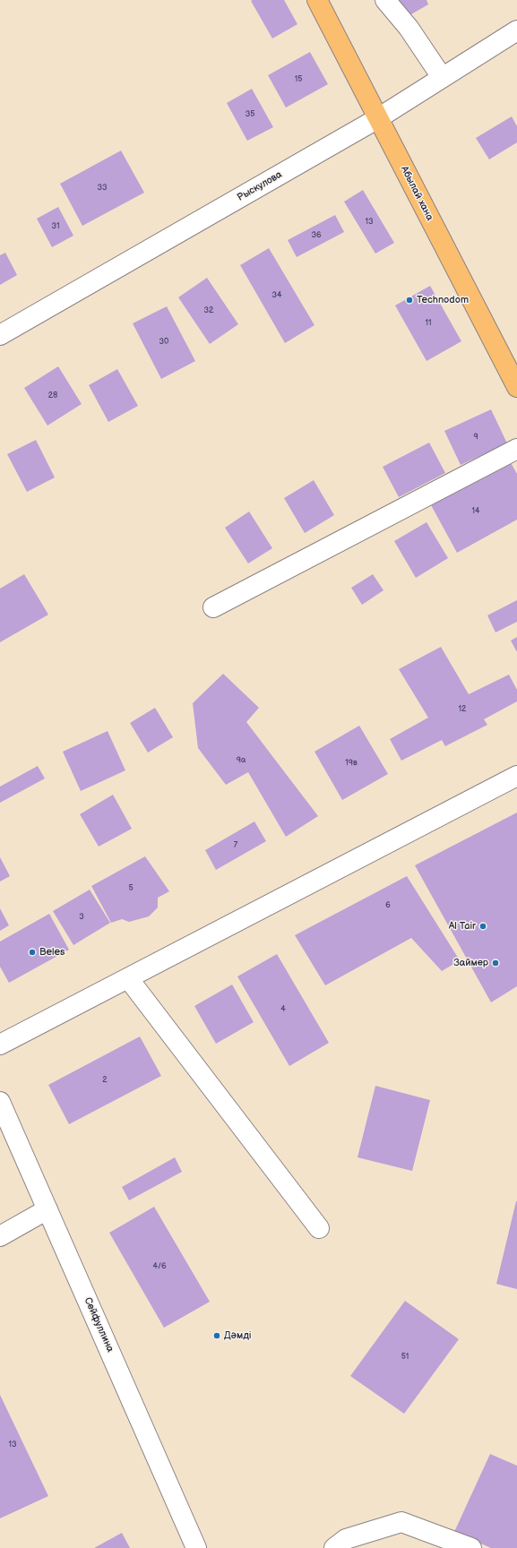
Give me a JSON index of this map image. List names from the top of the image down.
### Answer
{
  "streets": {
    "main road": ["Абылай хана"],
    "street": ["Рыскулова", "Сейфуллина"]
  },
  "crossings": [
    ["Рыскулова", "Абылай хана"]
  ],
  "places": [
    "Technodom",
    "Al Tair",
    "Beles",
    "Займер",
    "Дәмді"
  ],
  "house_numbers": [
    "15",
    "35",
    "33",
    "13",
    "31",
    "36",
    "34",
    "32",
    "11",
    "30",
    "28",
    "9",
    "14",
    "12",
    "9а",
    "19в",
    "7",
    "5",
    "6",
    "3",
    "4",
    "2",
    "4/6",
    "51",
    "13"
  ]
}
